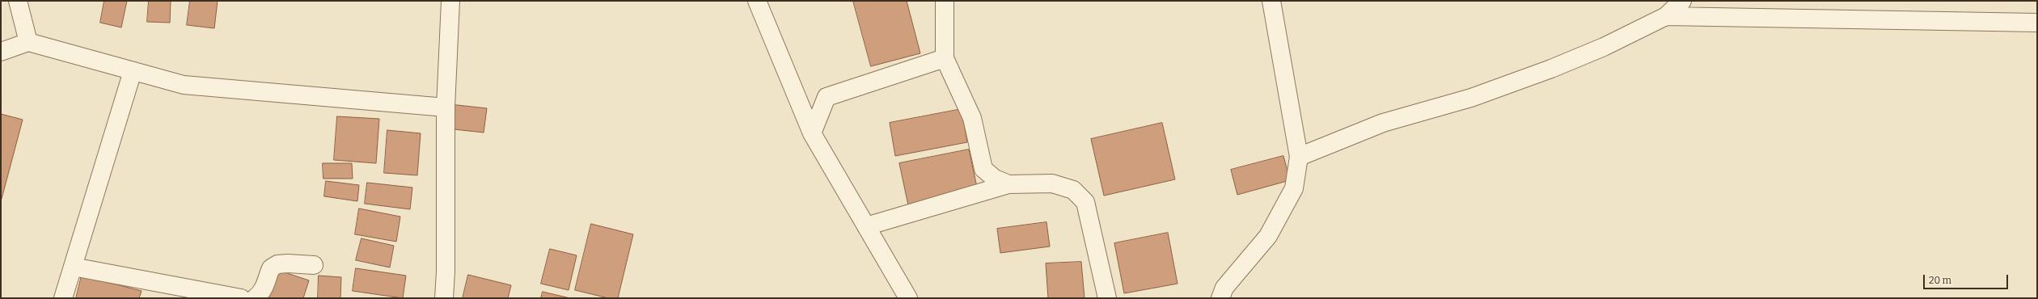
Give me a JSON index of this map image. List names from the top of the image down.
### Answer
{
  "scale_bar": "20 m"
}
